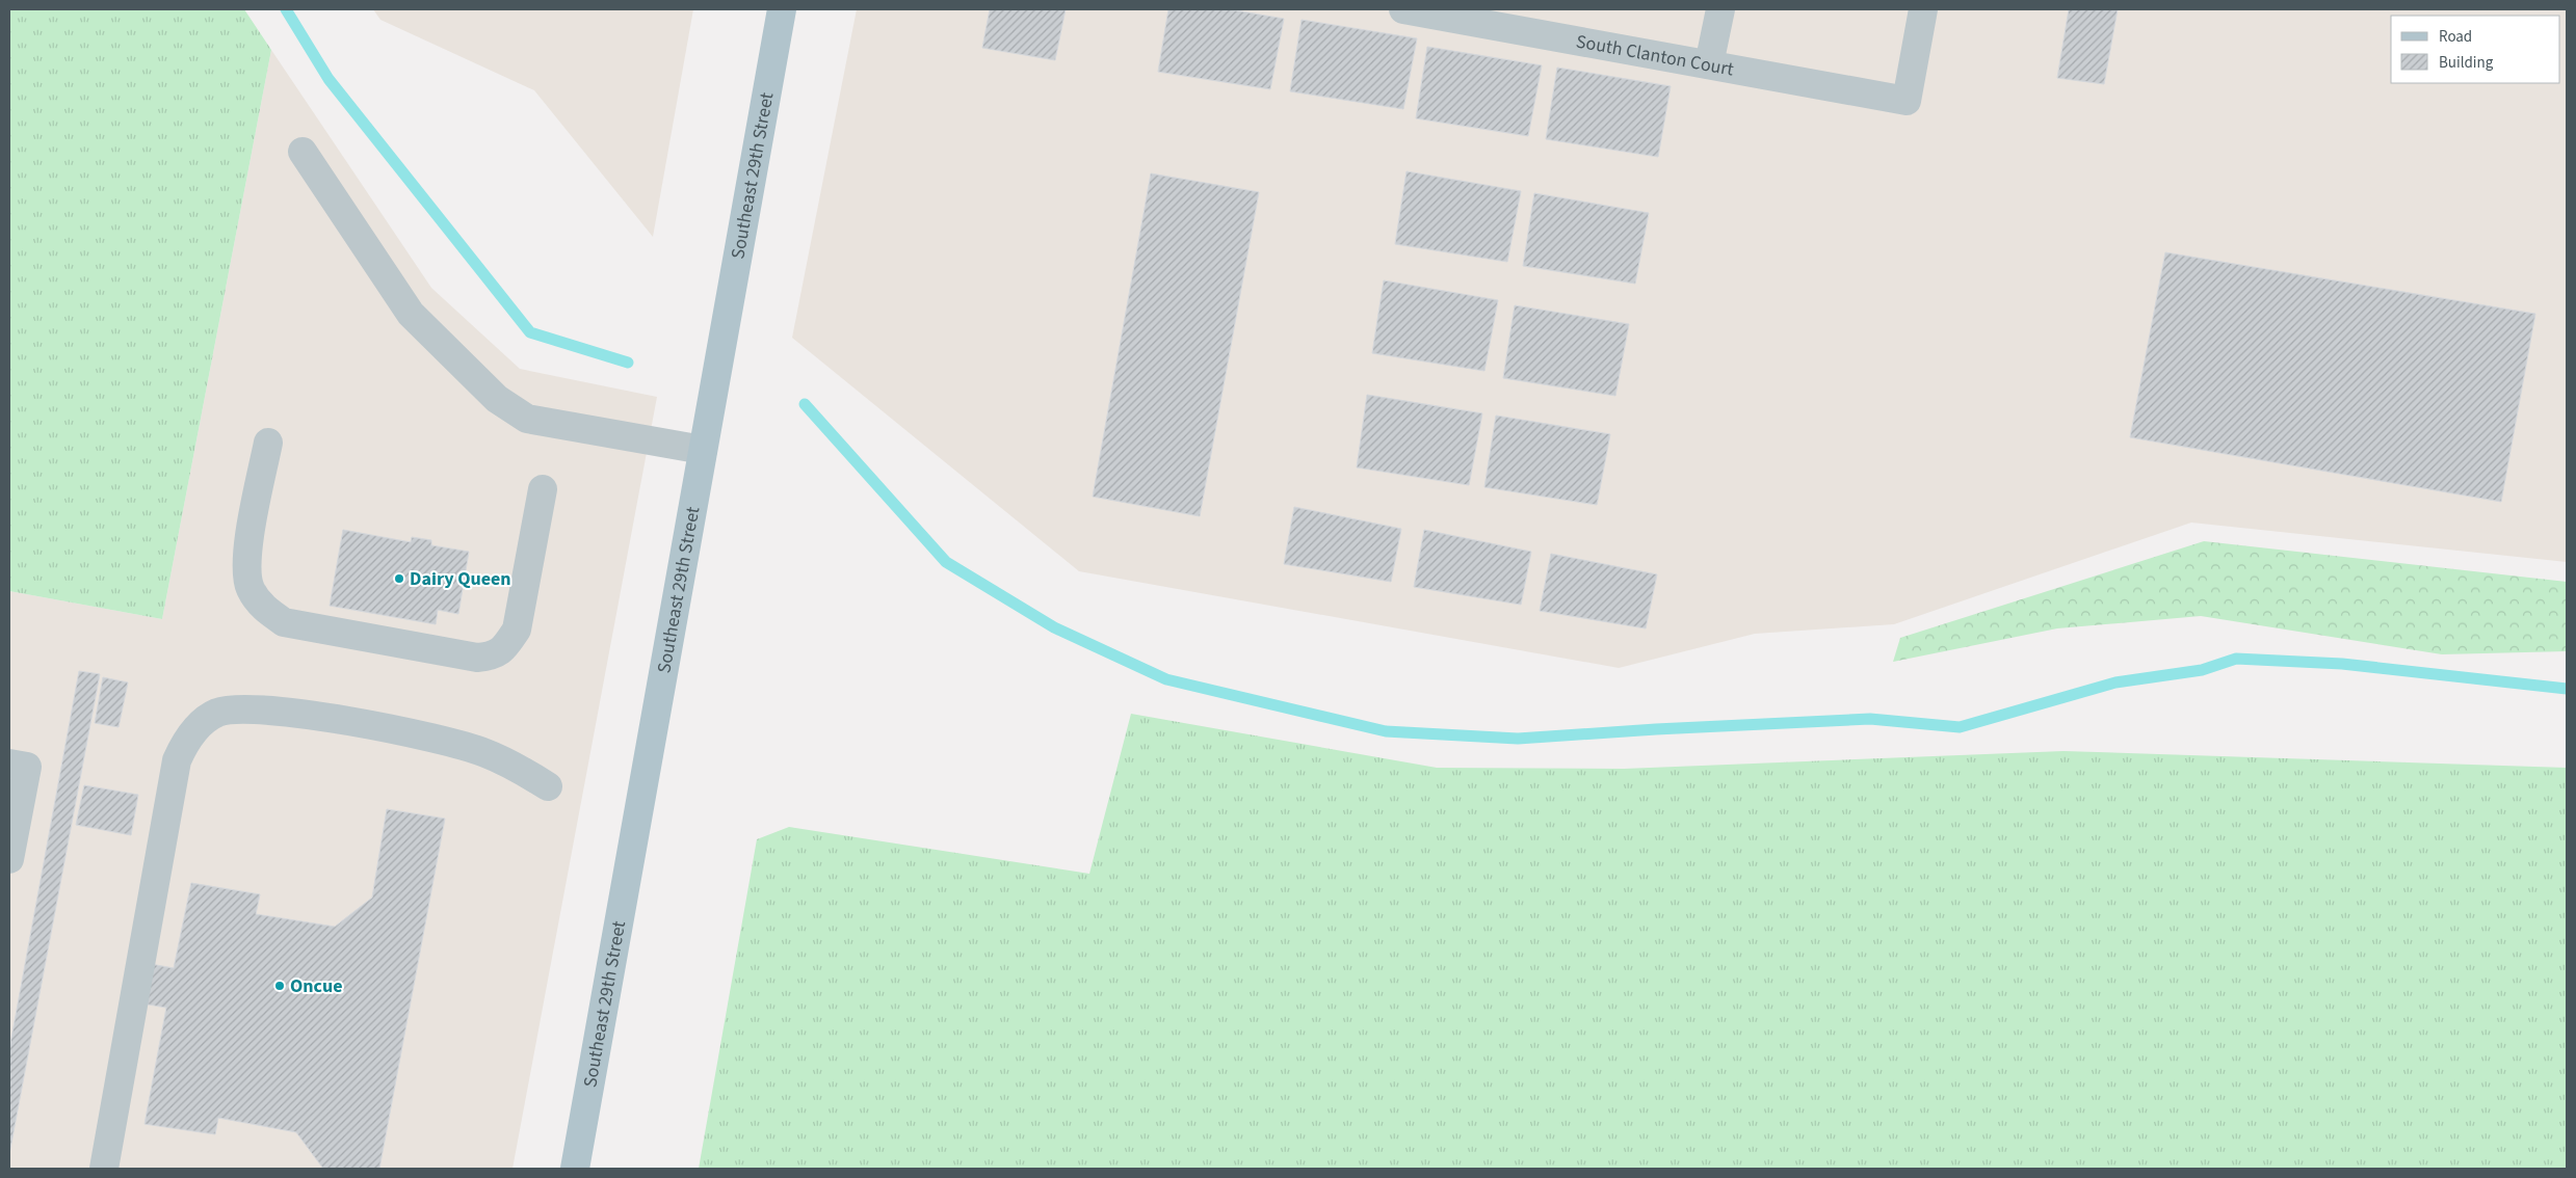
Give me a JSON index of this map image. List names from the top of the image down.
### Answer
{
  "streets": {
    "main road": ["Southeast 29th Street"],
    "lane": ["South Clanton Court"]
  },
  "places": ["Dairy Queen", "Oncue"],
  "legend": ["Road", "Building"]
}
